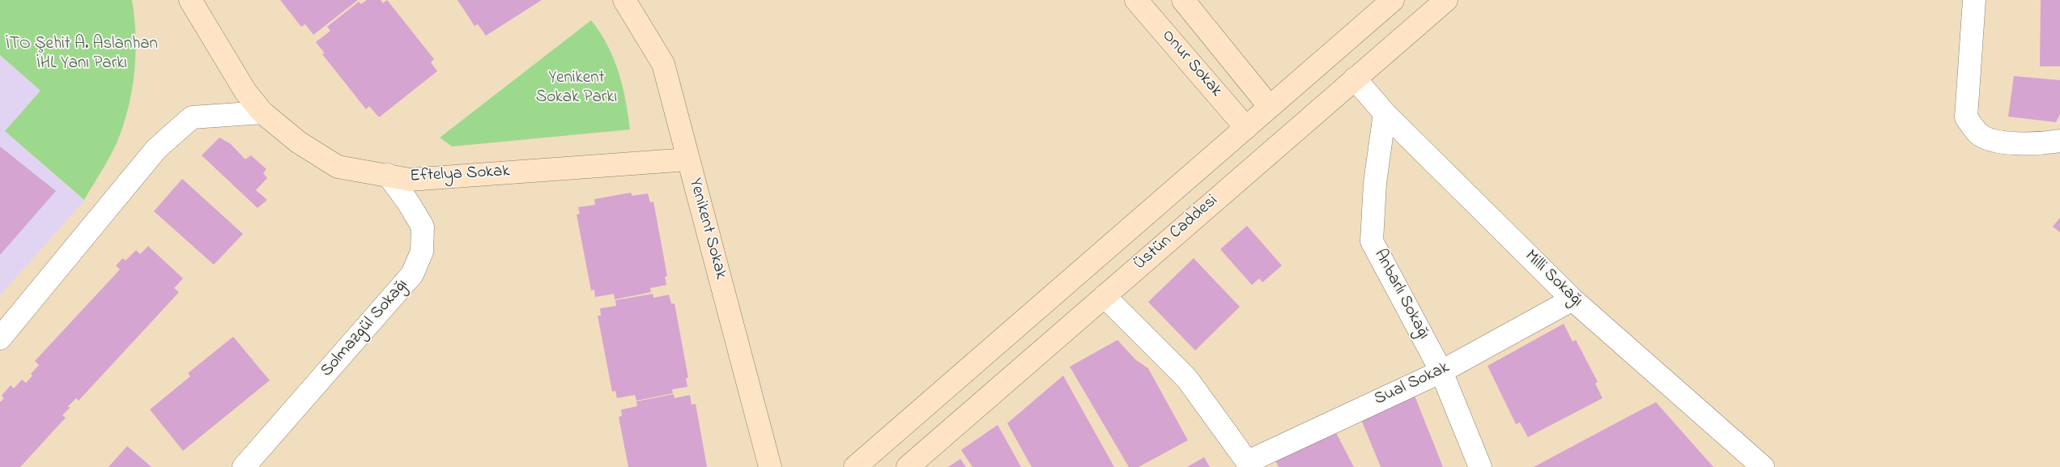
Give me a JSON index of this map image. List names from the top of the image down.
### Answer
{
  "streets": {
    "street": [
      "Onur Sokak",
      "Eftelya Sokak",
      "Yenikent Sokak",
      "Üstün Caddesi",
      "Milli Sokağı",
      "Anbarlı Sokağı",
      "Solmazgül Sokağı",
      "Sual Sokak"
    ]
  },
  "crossings": [
    ["Onur Sokak", "Üstün Caddesi"],
    ["Eftelya Sokak", "Yenikent Sokak"],
    ["Eftelya Sokak", "Solmazgül Sokağı"],
    ["Üstün Caddesi", "Milli Sokağı"],
    ["Milli Sokağı", "Anbarlı Sokağı"],
    ["Milli Sokağı", "Sual Sokak"],
    ["Anbarlı Sokağı", "Sual Sokak"]
  ],
  "parks": ["İTO Şehit A. Aslanhan İHL Yanı Parkı", "Yenikent Sokak Parkı"]
}
